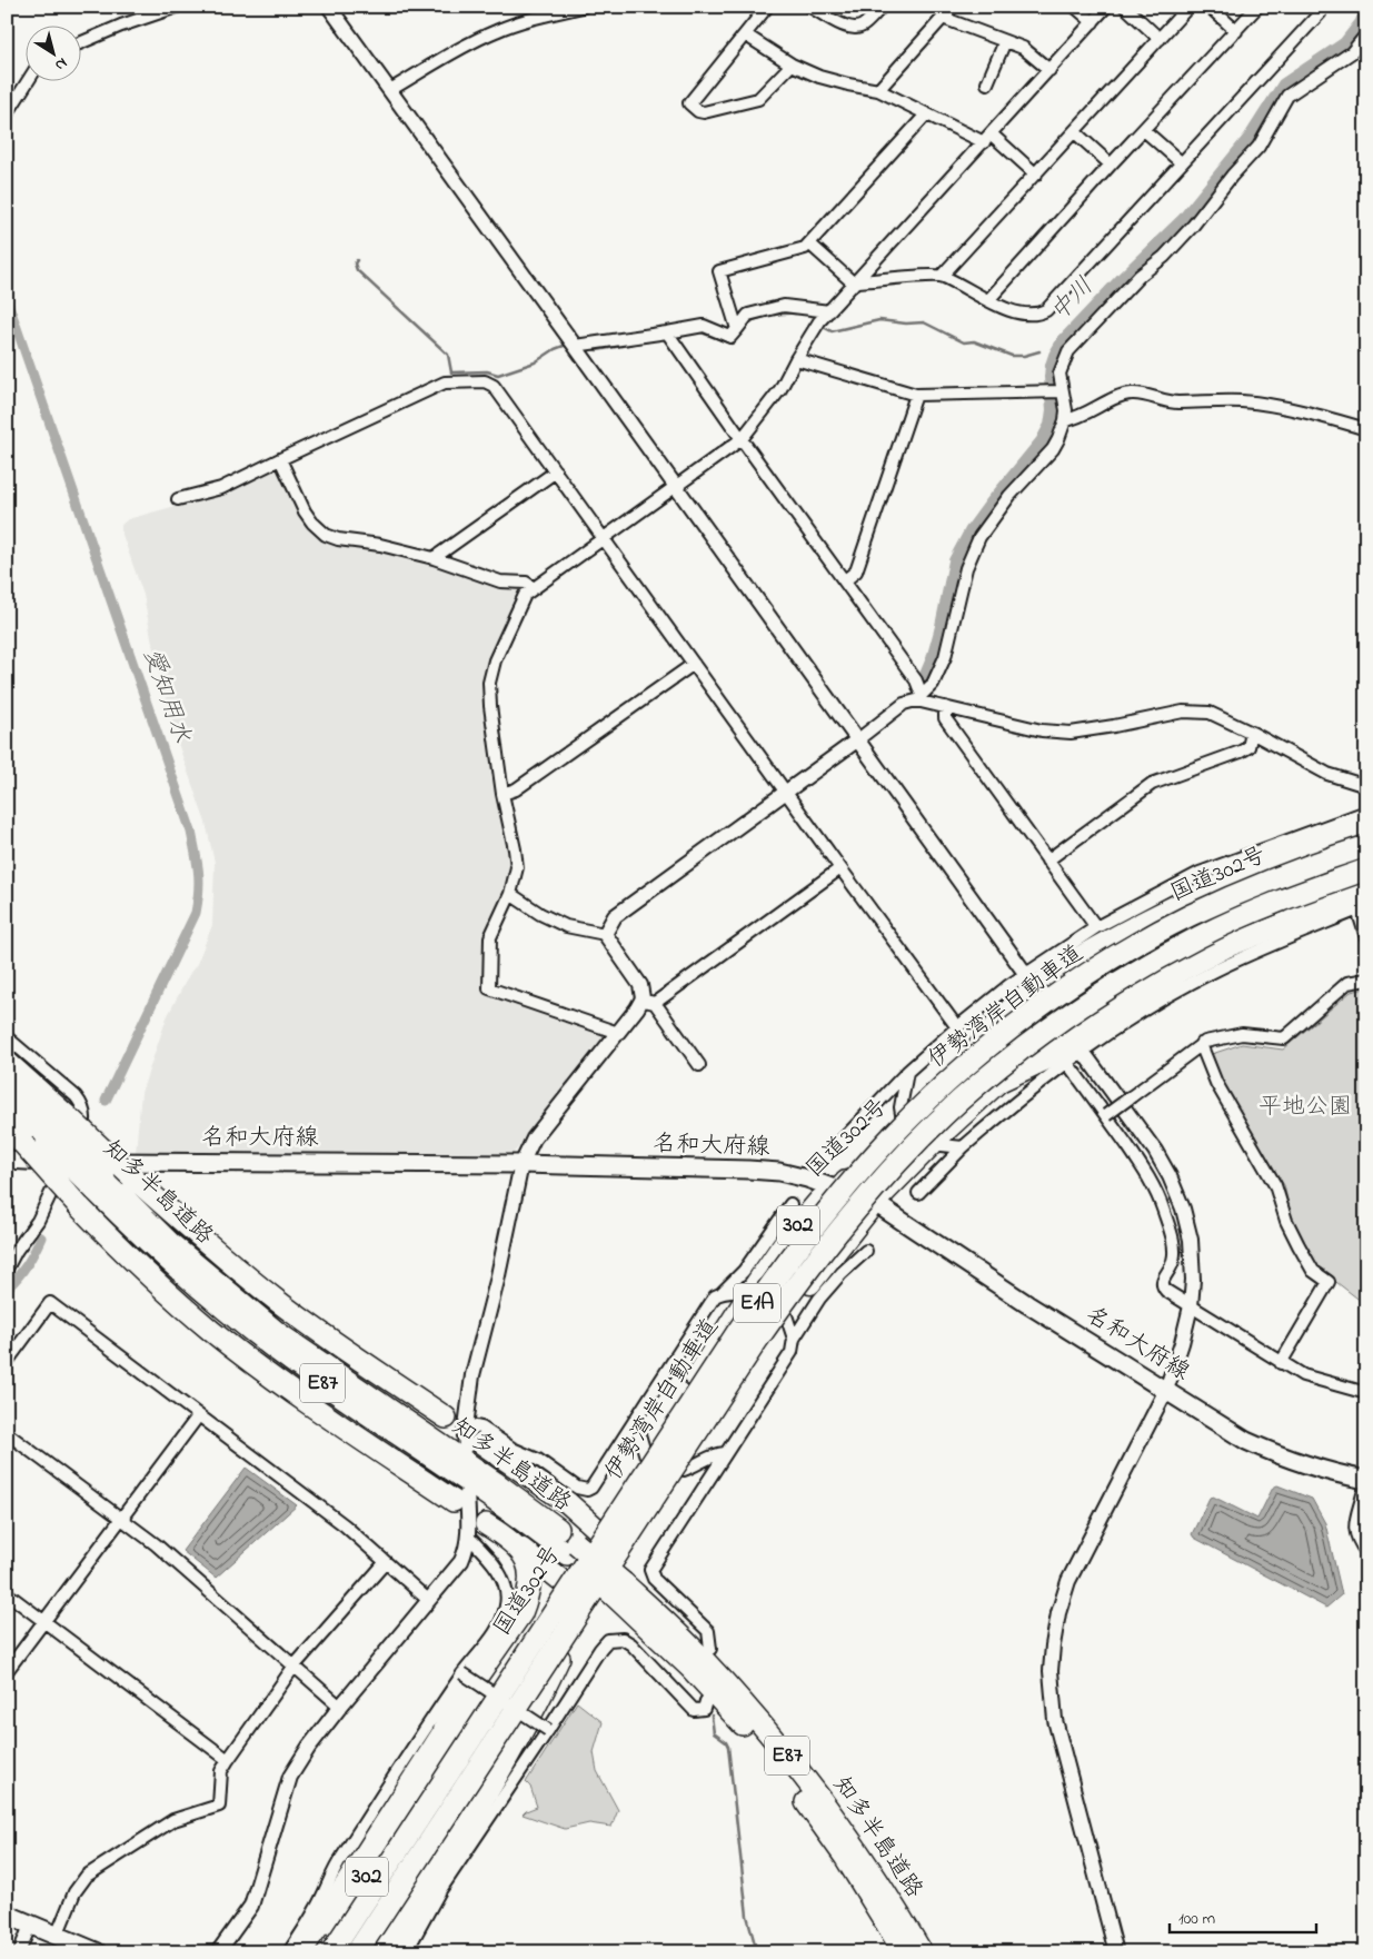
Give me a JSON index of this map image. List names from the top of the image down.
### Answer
{
  "streets": {
    "highway": [
      "国道302号",
      "伊勢湾岸自動車道",
      "知多半島道路",
      "302",
      "E1A",
      "E87"
    ],
    "main road": ["名和大府線"]
  },
  "crossings": [
    ["国道302号", "伊勢湾岸自動車道"],
    ["国道302号", "名和大府線"],
    ["名和大府線", "302"]
  ],
  "water": ["中川", "愛知用水"],
  "parks": ["平地公園"],
  "scale_bar": "100 m",
  "north": "bottom right"
}
